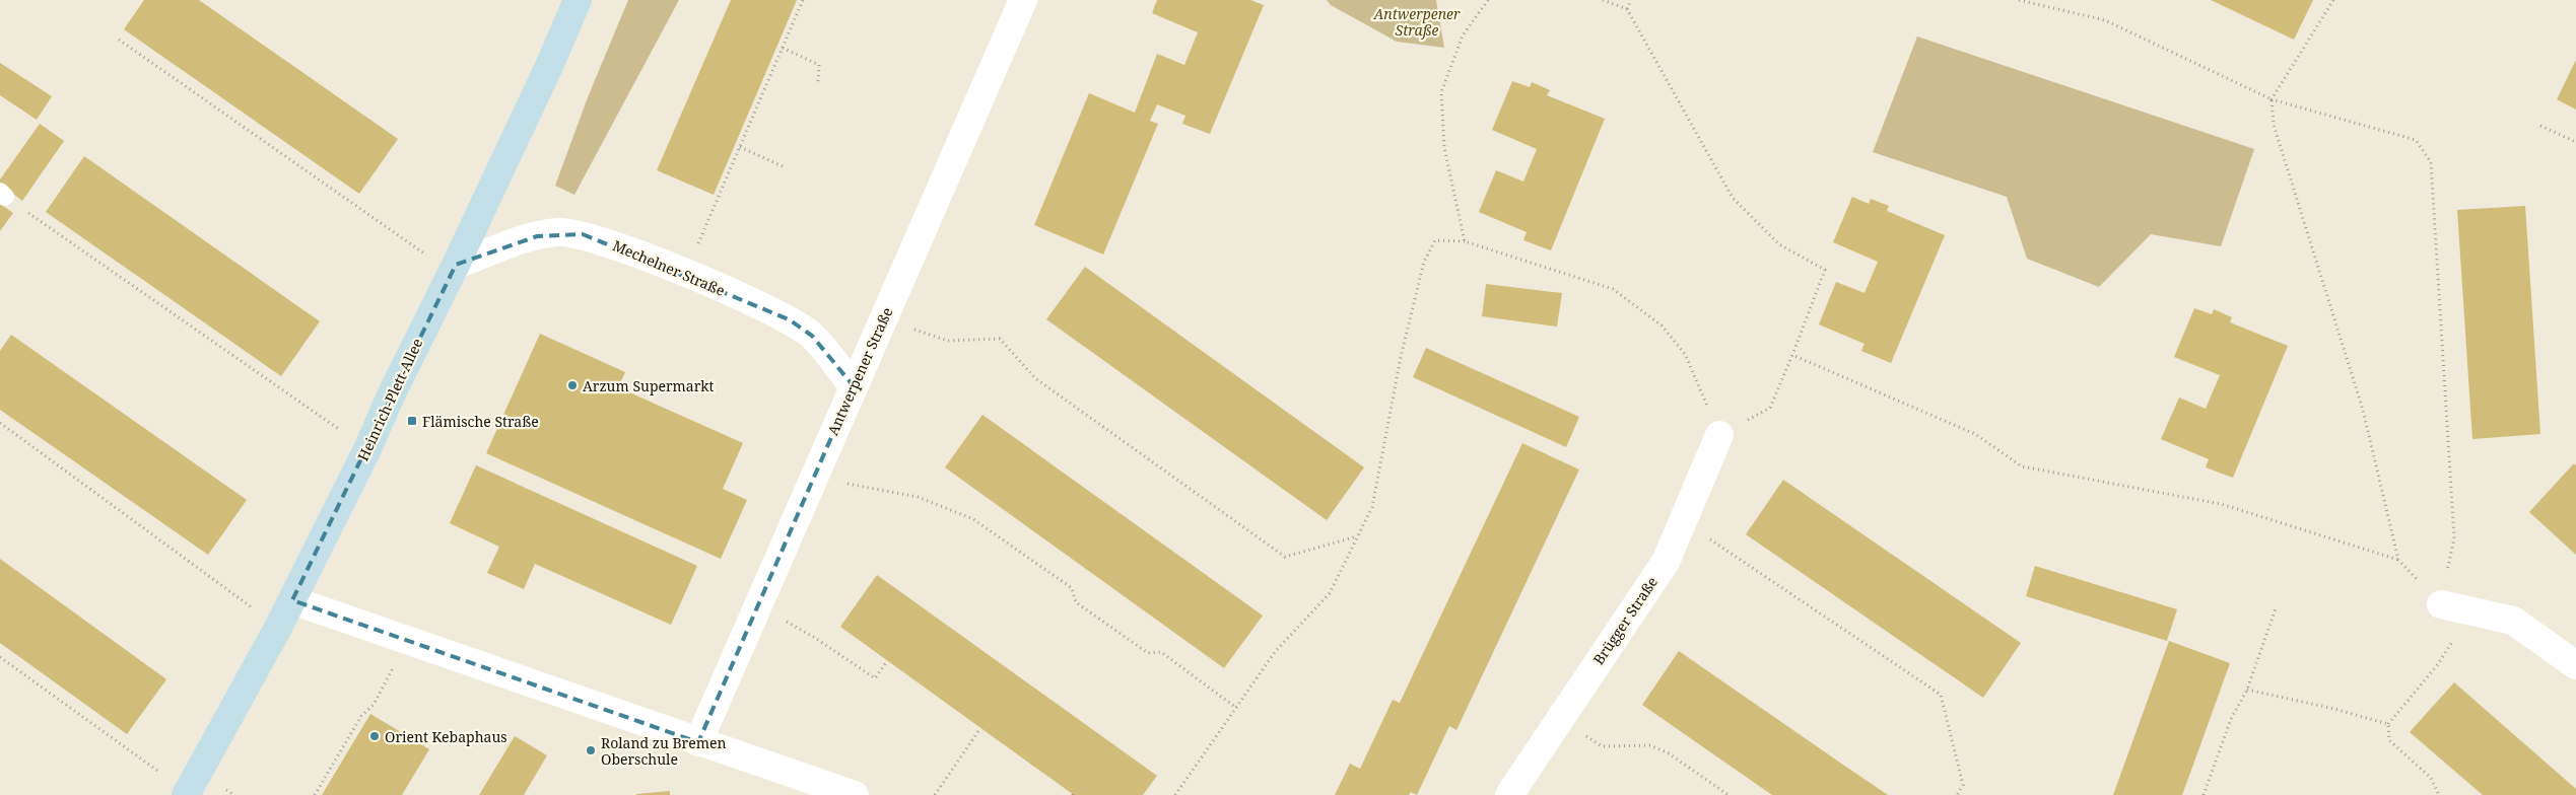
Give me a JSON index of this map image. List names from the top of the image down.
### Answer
{
  "streets": {
    "main road": ["Heinrich-Plett-Allee"],
    "street": ["Mechelner Straße", "Antwerpener Straße", "Brügger Straße"]
  },
  "crossings": [
    ["Mechelner Straße", "Antwerpener Straße"],
    ["Mechelner Straße", "Heinrich-Plett-Allee"]
  ],
  "parks": ["Antwerpener Straße"],
  "places": {
    "other": ["Arzum Supermarkt", "Orient Kebaphaus", "Roland zu Bremen Oberschule"],
    "transit": ["Flämische Straße"]
  }
}
